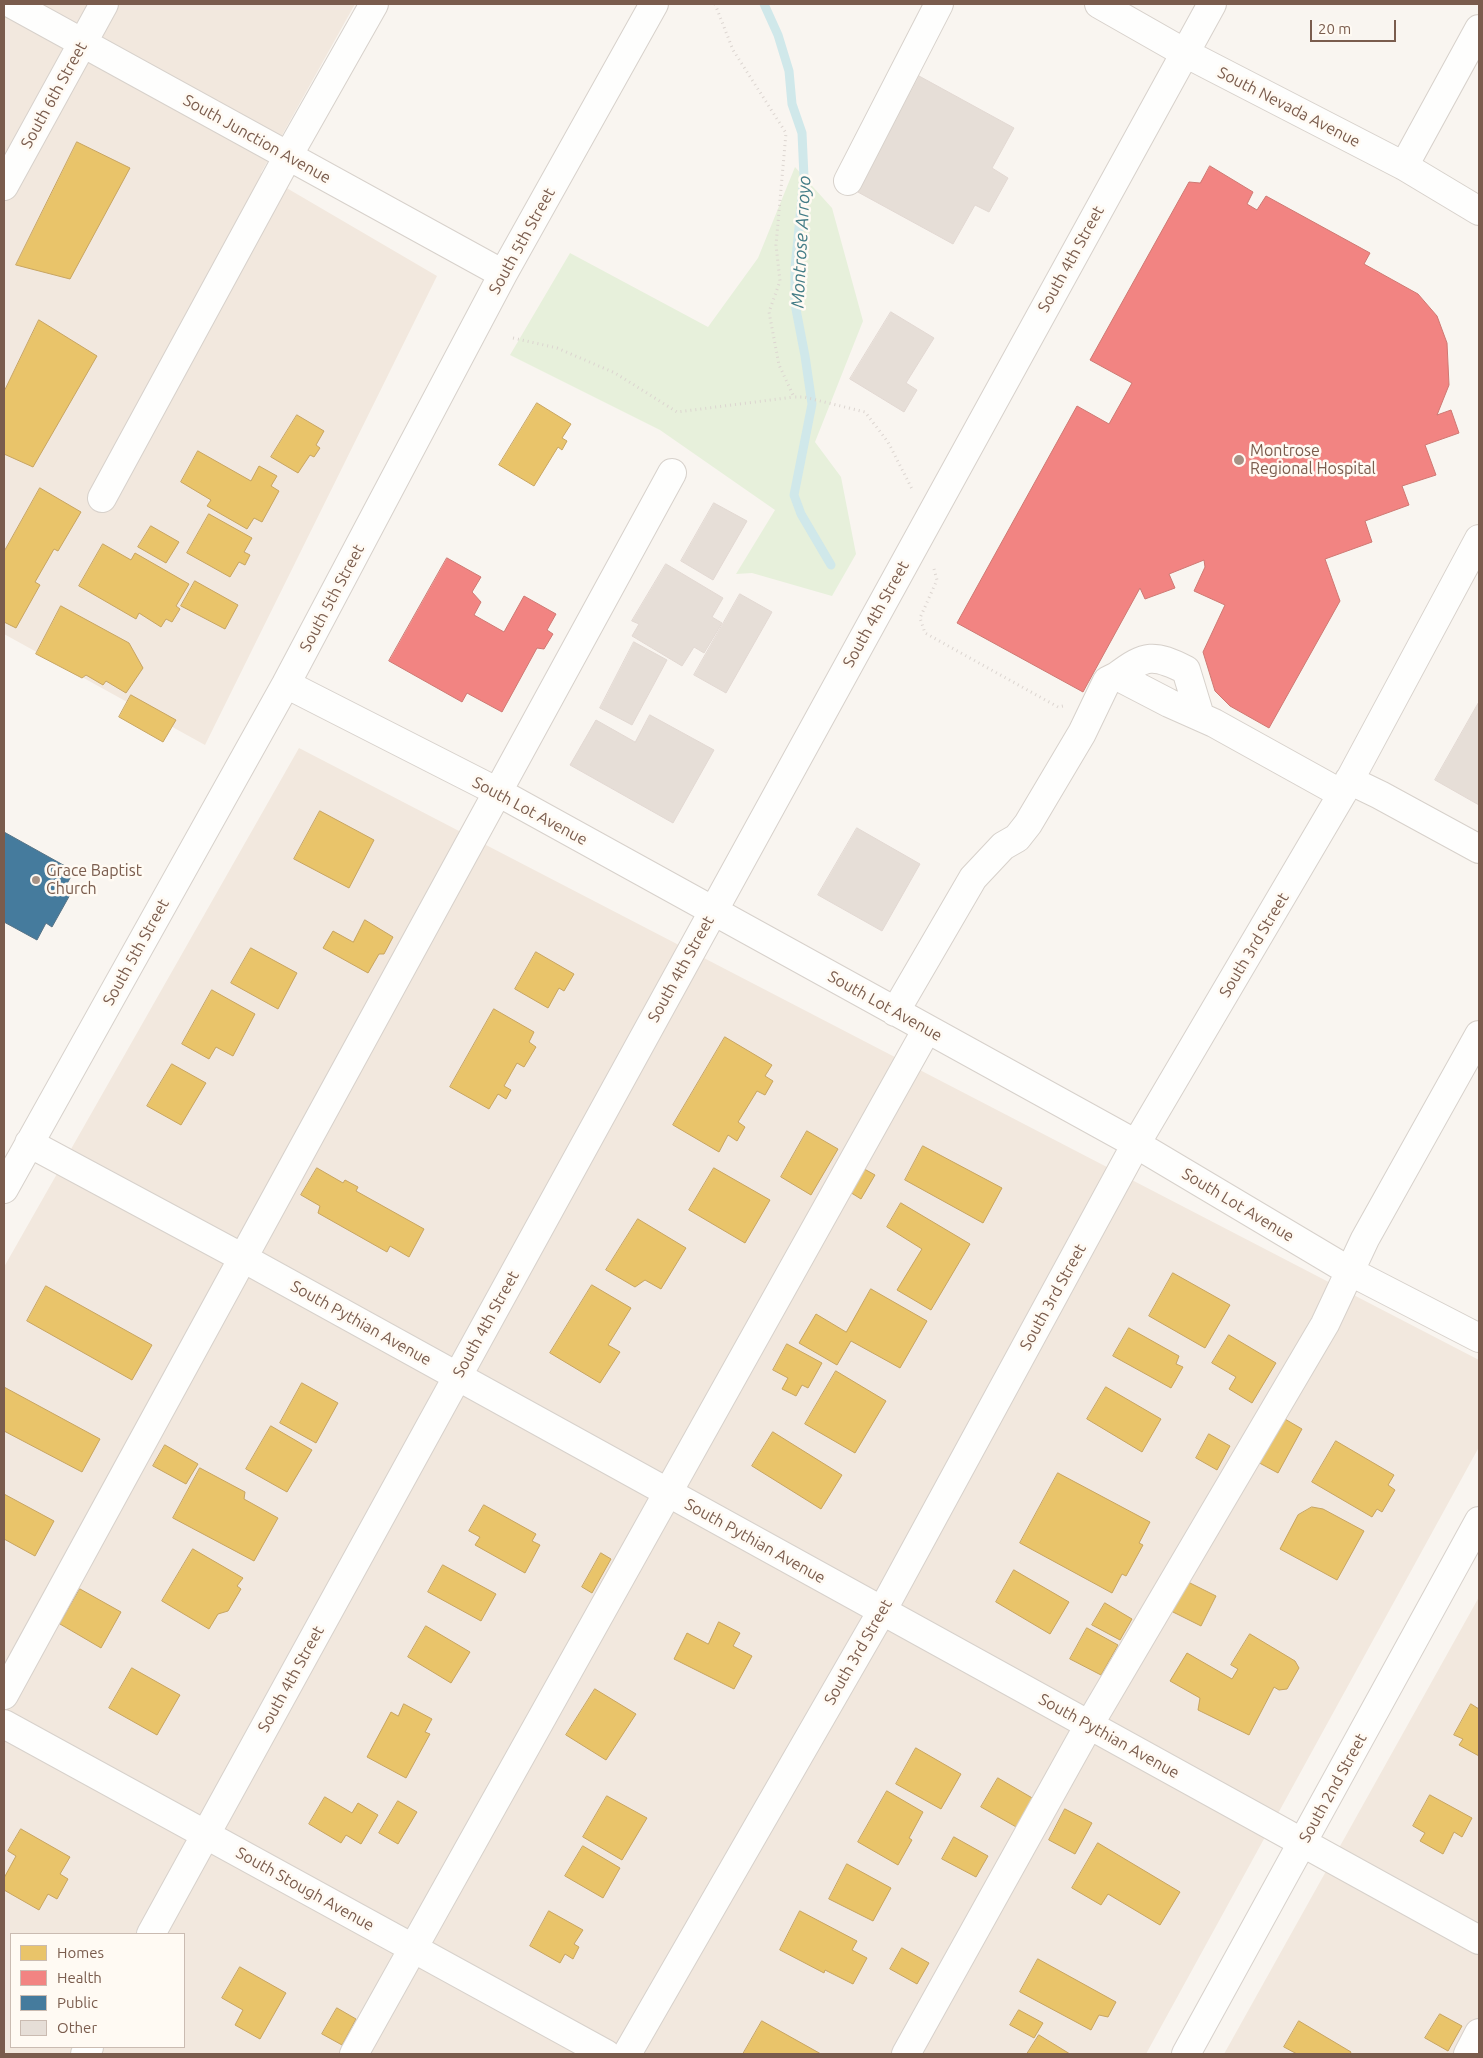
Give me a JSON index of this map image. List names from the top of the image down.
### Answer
{
  "streets": {
    "street": [
      "South 6th Street",
      "South Nevada Avenue",
      "South Junction Avenue",
      "South 5th Street",
      "South 4th Street",
      "South Lot Avenue",
      "South 3rd Street",
      "South Pythian Avenue",
      "South 2nd Street",
      "South Stough Avenue"
    ]
  },
  "crossings": [
    ["South 6th Street", "South Junction Avenue"],
    ["South Nevada Avenue", "South 4th Street"],
    ["South Junction Avenue", "South 5th Street"],
    ["South 5th Street", "South Lot Avenue"],
    ["South 5th Street", "South Pythian Avenue"],
    ["South 4th Street", "South Lot Avenue"],
    ["South 4th Street", "South Pythian Avenue"],
    ["South 4th Street", "South Stough Avenue"],
    ["South Lot Avenue", "South 3rd Street"],
    ["South 3rd Street", "South Pythian Avenue"],
    ["South Pythian Avenue", "South 2nd Street"]
  ],
  "water": ["Montrose Arroyo"],
  "places": ["Montrose Regional Hospital", "Grace Baptist Church"],
  "legend": [
    "Homes",
    "Health",
    "Public",
    "Other"
  ],
  "scale_bar": "20 m"
}
